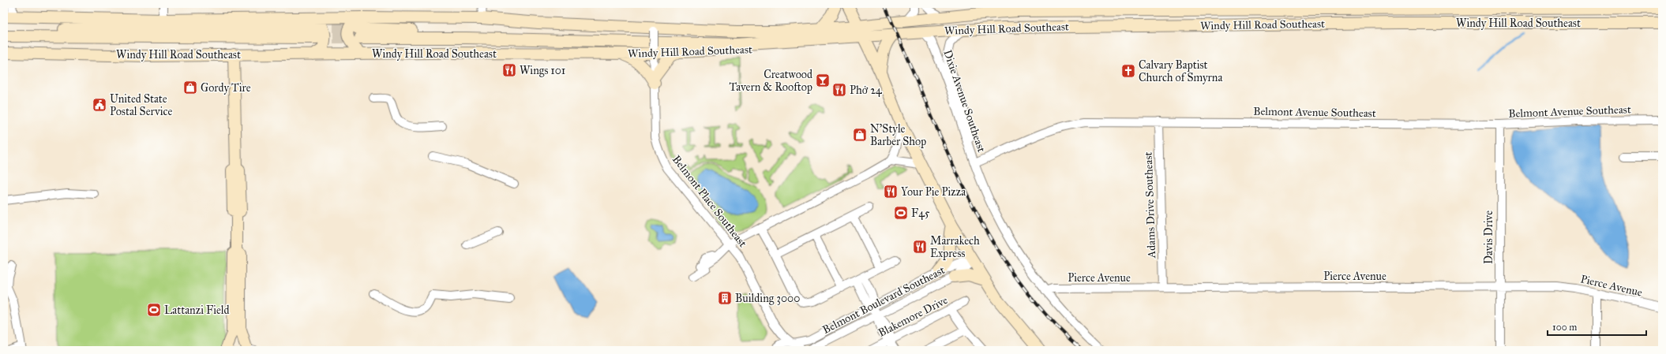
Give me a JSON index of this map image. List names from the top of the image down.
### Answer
{
  "streets": {
    "main road": ["Windy Hill Road Southeast"],
    "street": [
      "Dixie Avenue Southeast",
      "Belmont Avenue Southeast",
      "Belmont Place Southeast",
      "Adams Drive Southeast",
      "Davis Drive",
      "Pierce Avenue",
      "Belmont Boulevard Southeast",
      "Blakemore Drive"
    ]
  },
  "crossings": [
    ["Windy Hill Road Southeast", "Dixie Avenue Southeast"],
    ["Windy Hill Road Southeast", "Belmont Place Southeast"],
    ["Dixie Avenue Southeast", "Belmont Avenue Southeast"],
    ["Dixie Avenue Southeast", "Pierce Avenue"],
    ["Belmont Avenue Southeast", "Adams Drive Southeast"],
    ["Belmont Avenue Southeast", "Davis Drive"],
    ["Belmont Place Southeast", "Belmont Boulevard Southeast"],
    ["Adams Drive Southeast", "Pierce Avenue"],
    ["Davis Drive", "Pierce Avenue"]
  ],
  "places": {
    "restaurant": [
      "Wings 101",
      "Phở 24",
      "Your Pie Pizza",
      "Marrakech Express"
    ],
    "church": ["Calvary Baptist Church of Smyrna"],
    "bar": ["Creatwood Tavern & Rooftop"],
    "shop": ["Gordy Tire", "N'Style Barber Shop"],
    "public building": ["United State Postal Service"],
    "sports": ["F45", "Lattanzi Field"],
    "building": ["Building 3000"]
  },
  "scale_bar": "100 m"
}
